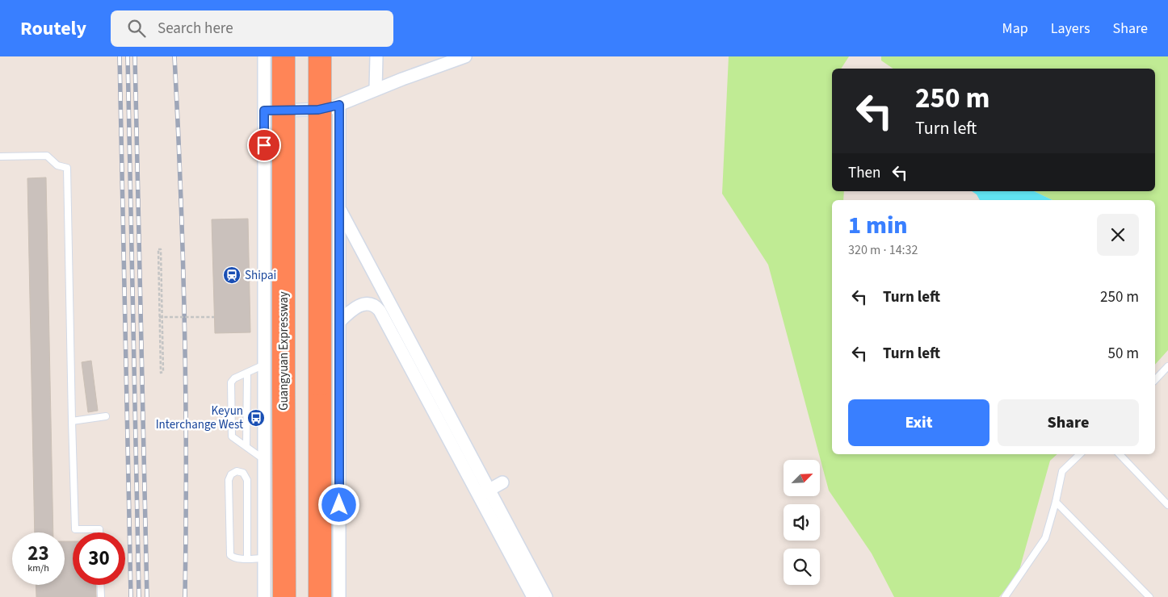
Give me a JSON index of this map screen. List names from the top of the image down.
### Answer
{
  "streets": {
    "highway": ["Guangyuan Expressway"]
  },
  "places": {
    "station": ["Shipai"],
    "bus stop": ["Keyun Interchange West"]
  },
  "north": "top right",
  "page": {
    "header": "Routely",
    "search": "Search here",
    "nav": ["Map", "Layers", "Share"],
    "turn": ["250 m", "Turn left"],
    "then": "Then",
    "heading": ["1 min", "320 m · 14:32"],
    "list": [
      {
        "name": "Turn left",
        "value": "250 m"
      },
      {
        "name": "Turn left",
        "value": "50 m"
      }
    ],
    "buttons": ["Exit", "Share"],
    "speed": "23 km/h",
    "limit": "30"
  }
}
